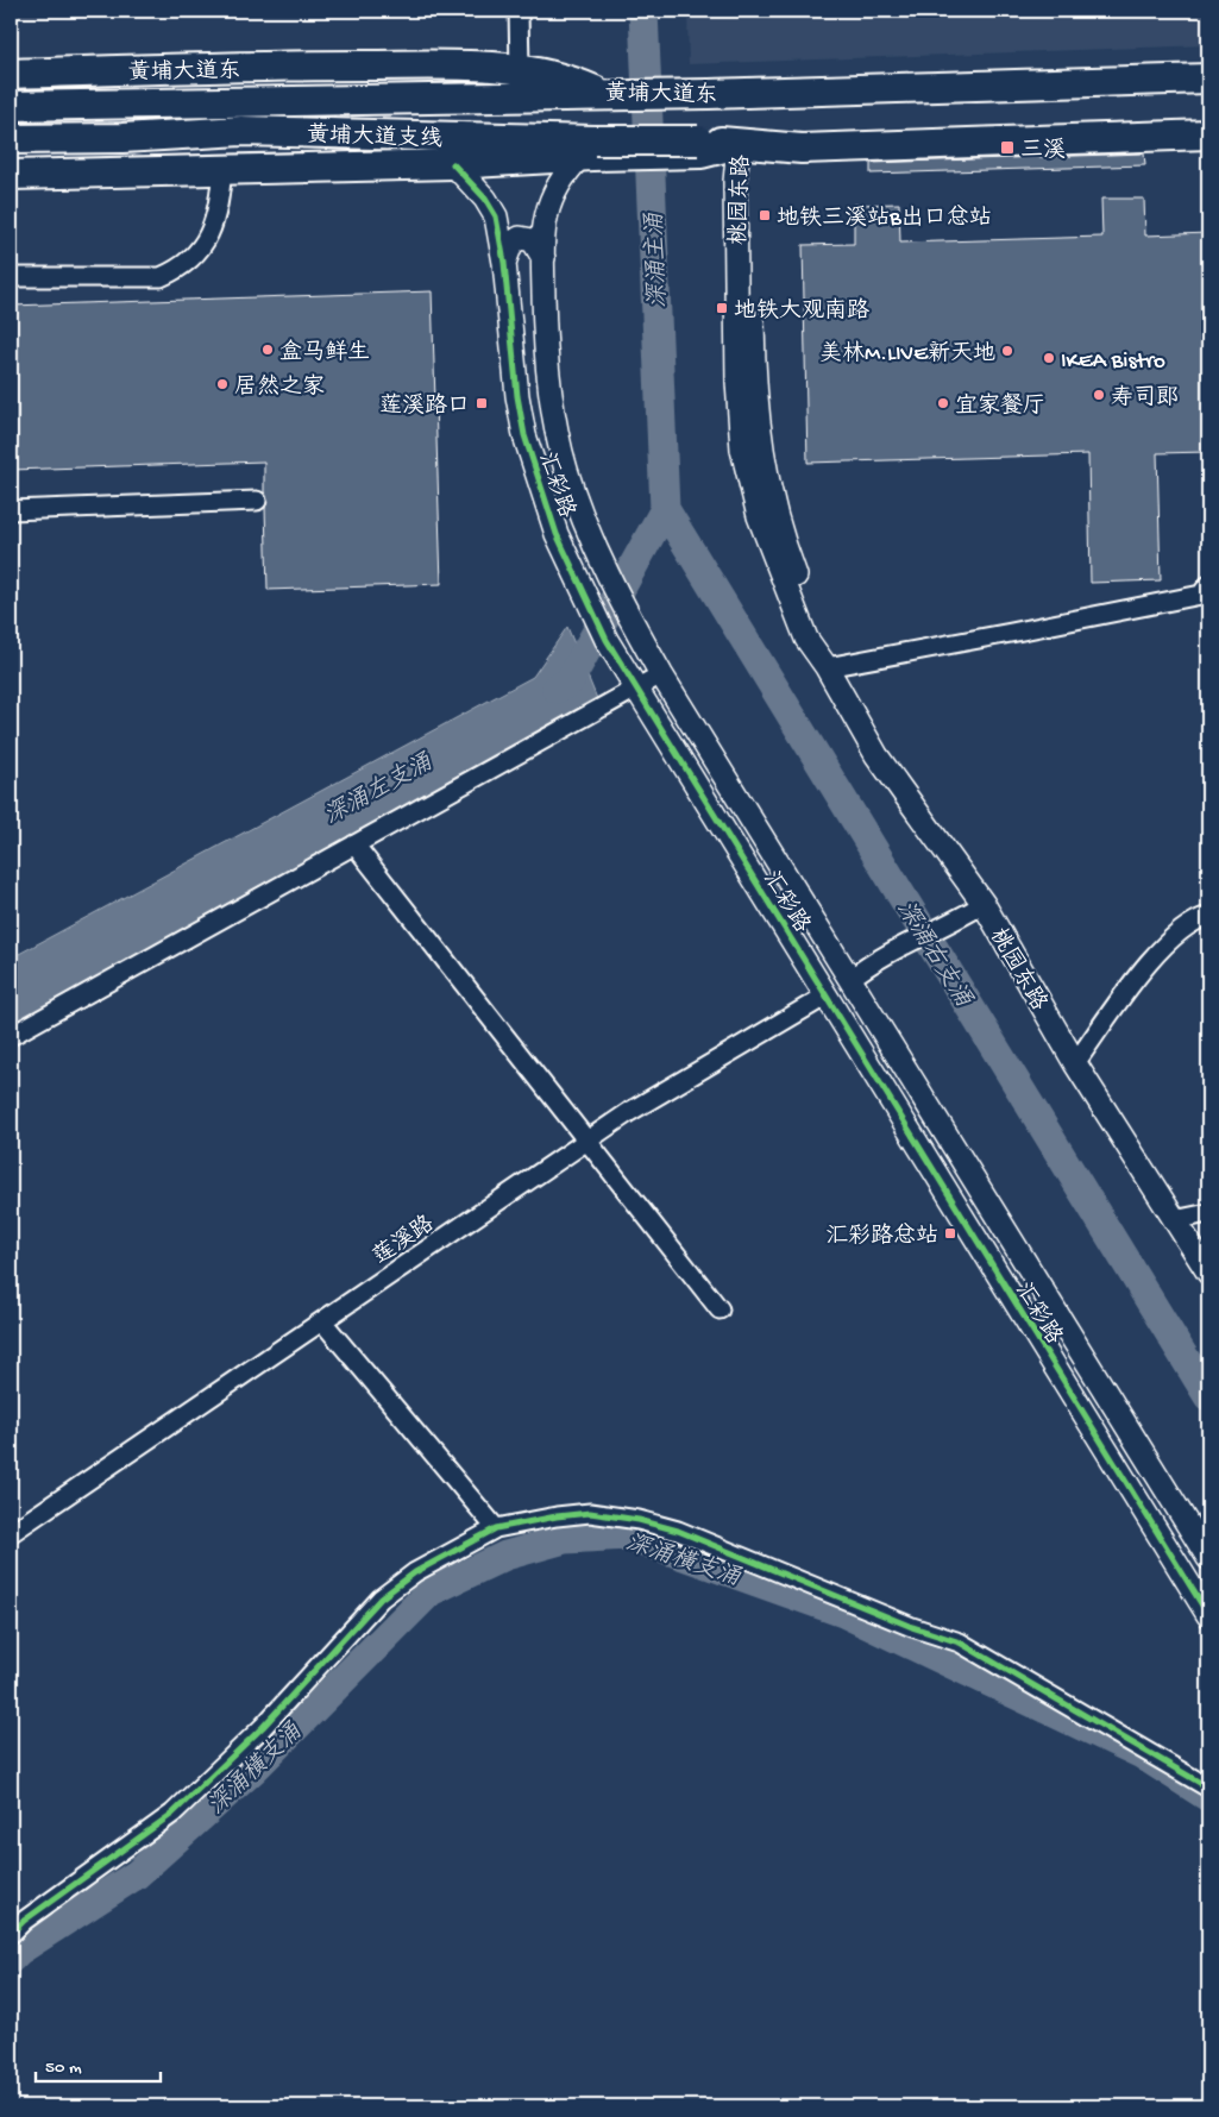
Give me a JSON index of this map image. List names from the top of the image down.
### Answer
{
  "streets": {
    "main road": ["黄埔大道东", "黄埔大道支线"],
    "street": ["桃园东路", "汇彩路", "莲溪路"]
  },
  "crossings": [
    ["黄埔大道东", "黄埔大道支线"],
    ["黄埔大道支线", "桃园东路"],
    ["黄埔大道支线", "汇彩路"],
    ["汇彩路", "莲溪路"]
  ],
  "water": [
    "深涌主涌",
    "深涌左支涌",
    "深涌右支涌",
    "深涌横支涌"
  ],
  "places": {
    "transit": [
      "三溪",
      "地铁三溪站B出口总站",
      "地铁大观南路",
      "莲溪路口",
      "汇彩路总站"
    ],
    "other": [
      "盒马鲜生",
      "美林M.LIVE新天地",
      "IKEA Bistro",
      "居然之家",
      "寿司郎",
      "宜家餐厅"
    ]
  },
  "scale_bar": "50 m"
}
